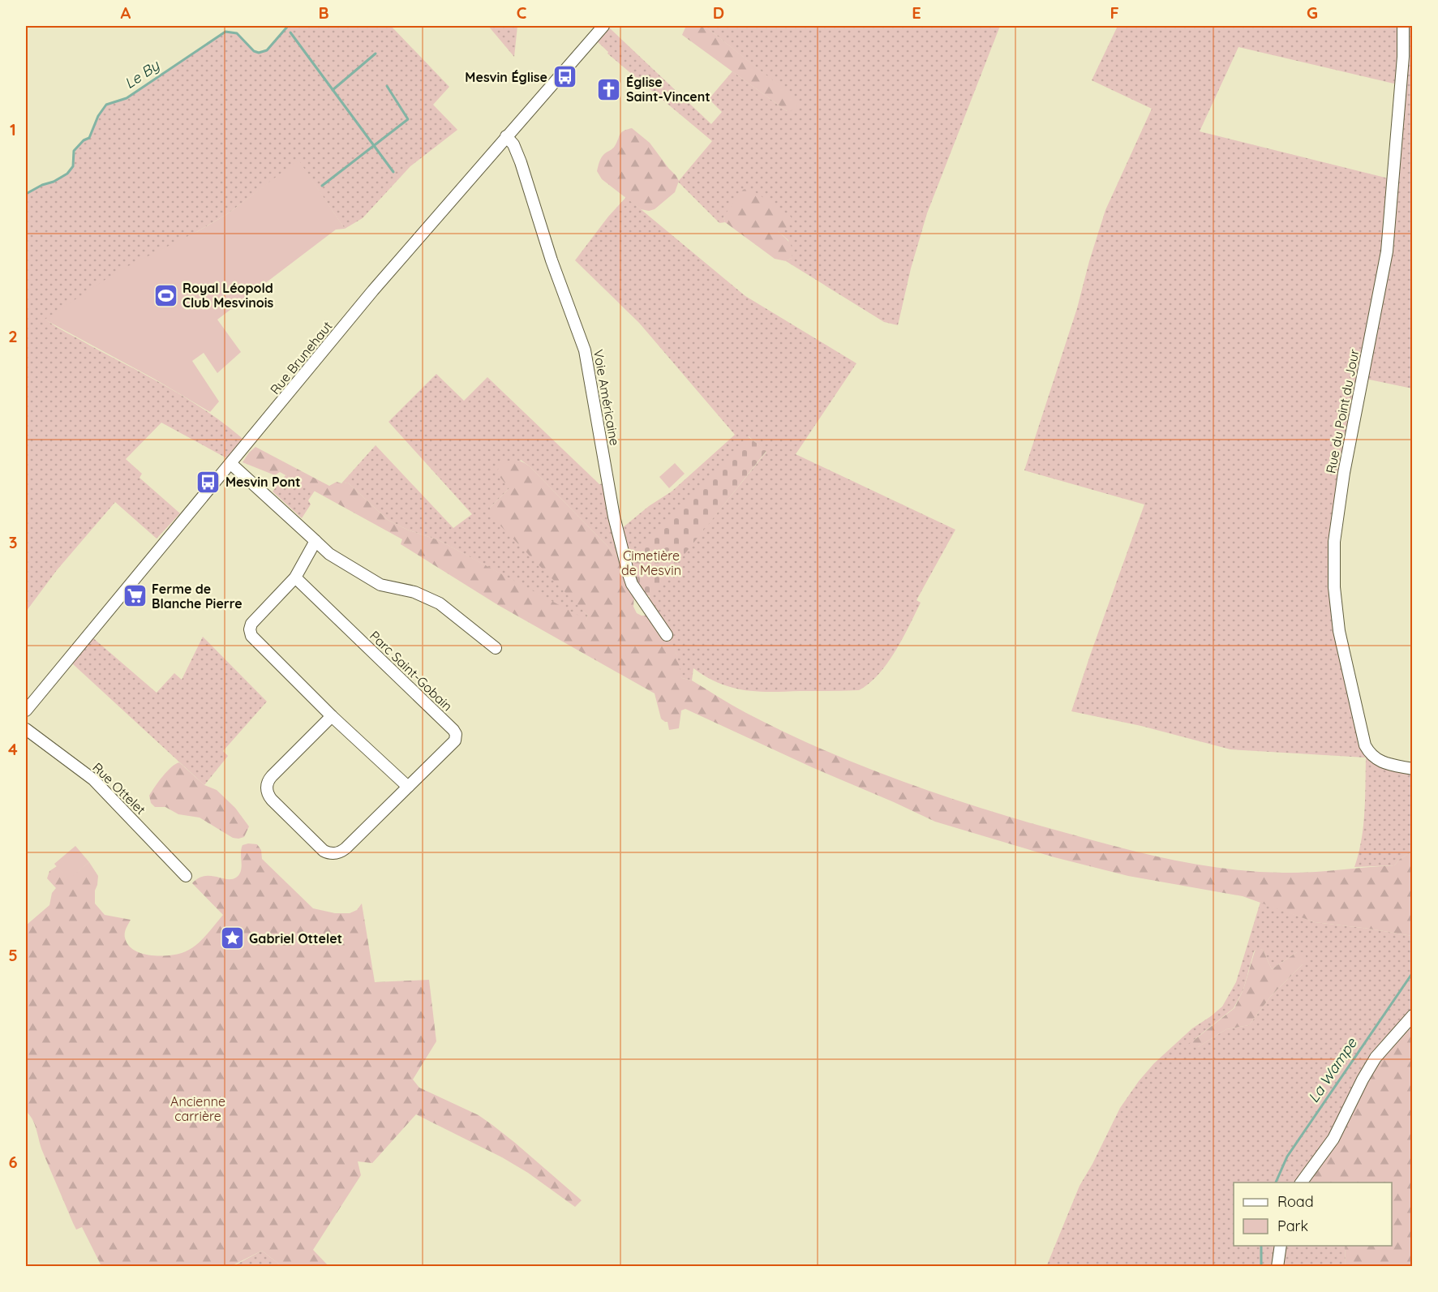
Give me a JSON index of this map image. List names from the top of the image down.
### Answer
{
  "streets": {
    "street": [
      "Rue Brunehaut",
      "Voie Américaine",
      "Rue du Point du Jour",
      "Parc Saint-Gobain",
      "Rue Ottelet"
    ]
  },
  "crossings": [
    ["Rue Brunehaut", "Voie Américaine"]
  ],
  "water": ["Le By", "La Wampe"],
  "parks": ["Cimetière de Mesvin", "Ancienne carrière"],
  "places": {
    "bus stop": ["Mesvin Église", "Mesvin Pont"],
    "church": ["Église Saint-Vincent"],
    "sports": ["Royal Léopold Club Mesvinois"],
    "supermarket": ["Ferme de Blanche Pierre"],
    "place": ["Gabriel Ottelet"]
  },
  "legend": ["Road", "Park"],
  "grid": {
    "columns": [
      "A",
      "B",
      "C",
      "D",
      "E",
      "F",
      "G"
    ],
    "rows": [
      "1",
      "2",
      "3",
      "4",
      "5",
      "6"
    ]
  }
}
